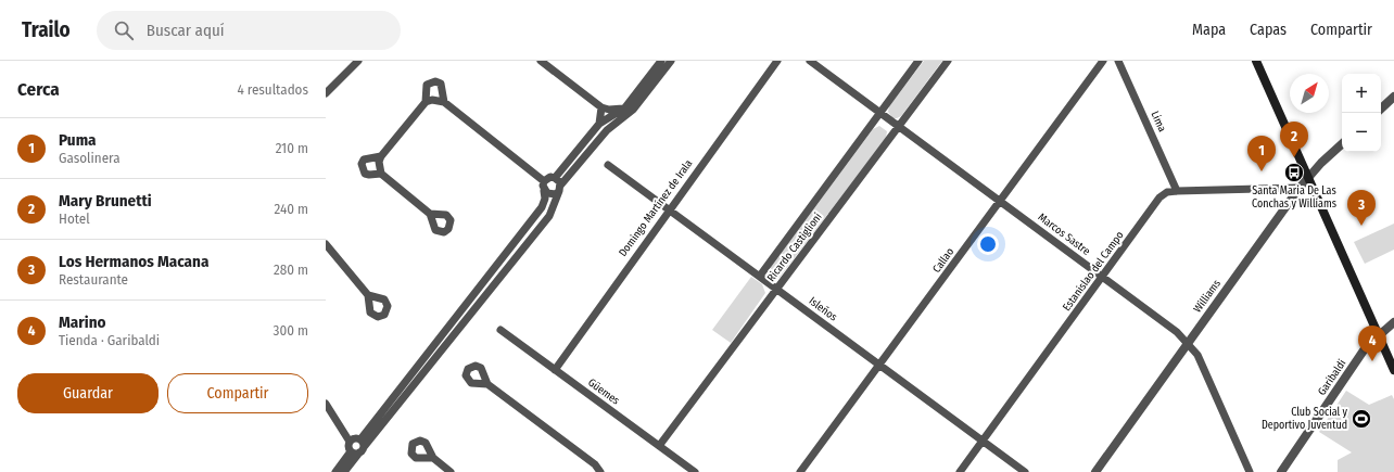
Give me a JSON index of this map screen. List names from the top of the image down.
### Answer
{
  "streets": {
    "street": [
      "Lima",
      "Domingo Martínez de Irala",
      "Marcos Sastre",
      "Ricardo Castiglioni",
      "Callao",
      "Estanislao del Campo",
      "Williams",
      "Isleños",
      "Garibaldi",
      "Güemes"
    ]
  },
  "crossings": [
    ["Lima", "Estanislao del Campo"],
    ["Domingo Martínez de Irala", "Isleños"],
    ["Domingo Martínez de Irala", "Güemes"],
    ["Marcos Sastre", "Ricardo Castiglioni"],
    ["Marcos Sastre", "Callao"],
    ["Marcos Sastre", "Estanislao del Campo"],
    ["Marcos Sastre", "Williams"],
    ["Ricardo Castiglioni", "Isleños"],
    ["Ricardo Castiglioni", "Güemes"],
    ["Callao", "Isleños"],
    ["Estanislao del Campo", "Williams"],
    ["Estanislao del Campo", "Isleños"]
  ],
  "places": {
    "bus stop": ["Santa Maria De Las Conchas y Williams"],
    "sports": ["Club Social y Deportivo Juventud"]
  },
  "north": "top right",
  "page": {
    "header": "Trailo",
    "search": "Buscar aquí",
    "nav": ["Mapa", "Capas", "Compartir"],
    "heading": ["Cerca", "4 resultados"],
    "map_buttons": ["+", "−"],
    "list": [
      {
        "mark": "1",
        "name": "Puma",
        "note": "Gasolinera",
        "value": "210 m"
      },
      {
        "mark": "2",
        "name": "Mary Brunetti",
        "note": "Hotel",
        "value": "240 m"
      },
      {
        "mark": "3",
        "name": "Los Hermanos Macana",
        "note": "Restaurante",
        "value": "280 m"
      },
      {
        "mark": "4",
        "name": "Marino",
        "note": "Tienda · Garibaldi",
        "value": "300 m"
      }
    ],
    "pins": [
      "2",
      "1",
      "3",
      "4"
    ],
    "buttons": ["Guardar", "Compartir"]
  }
}
